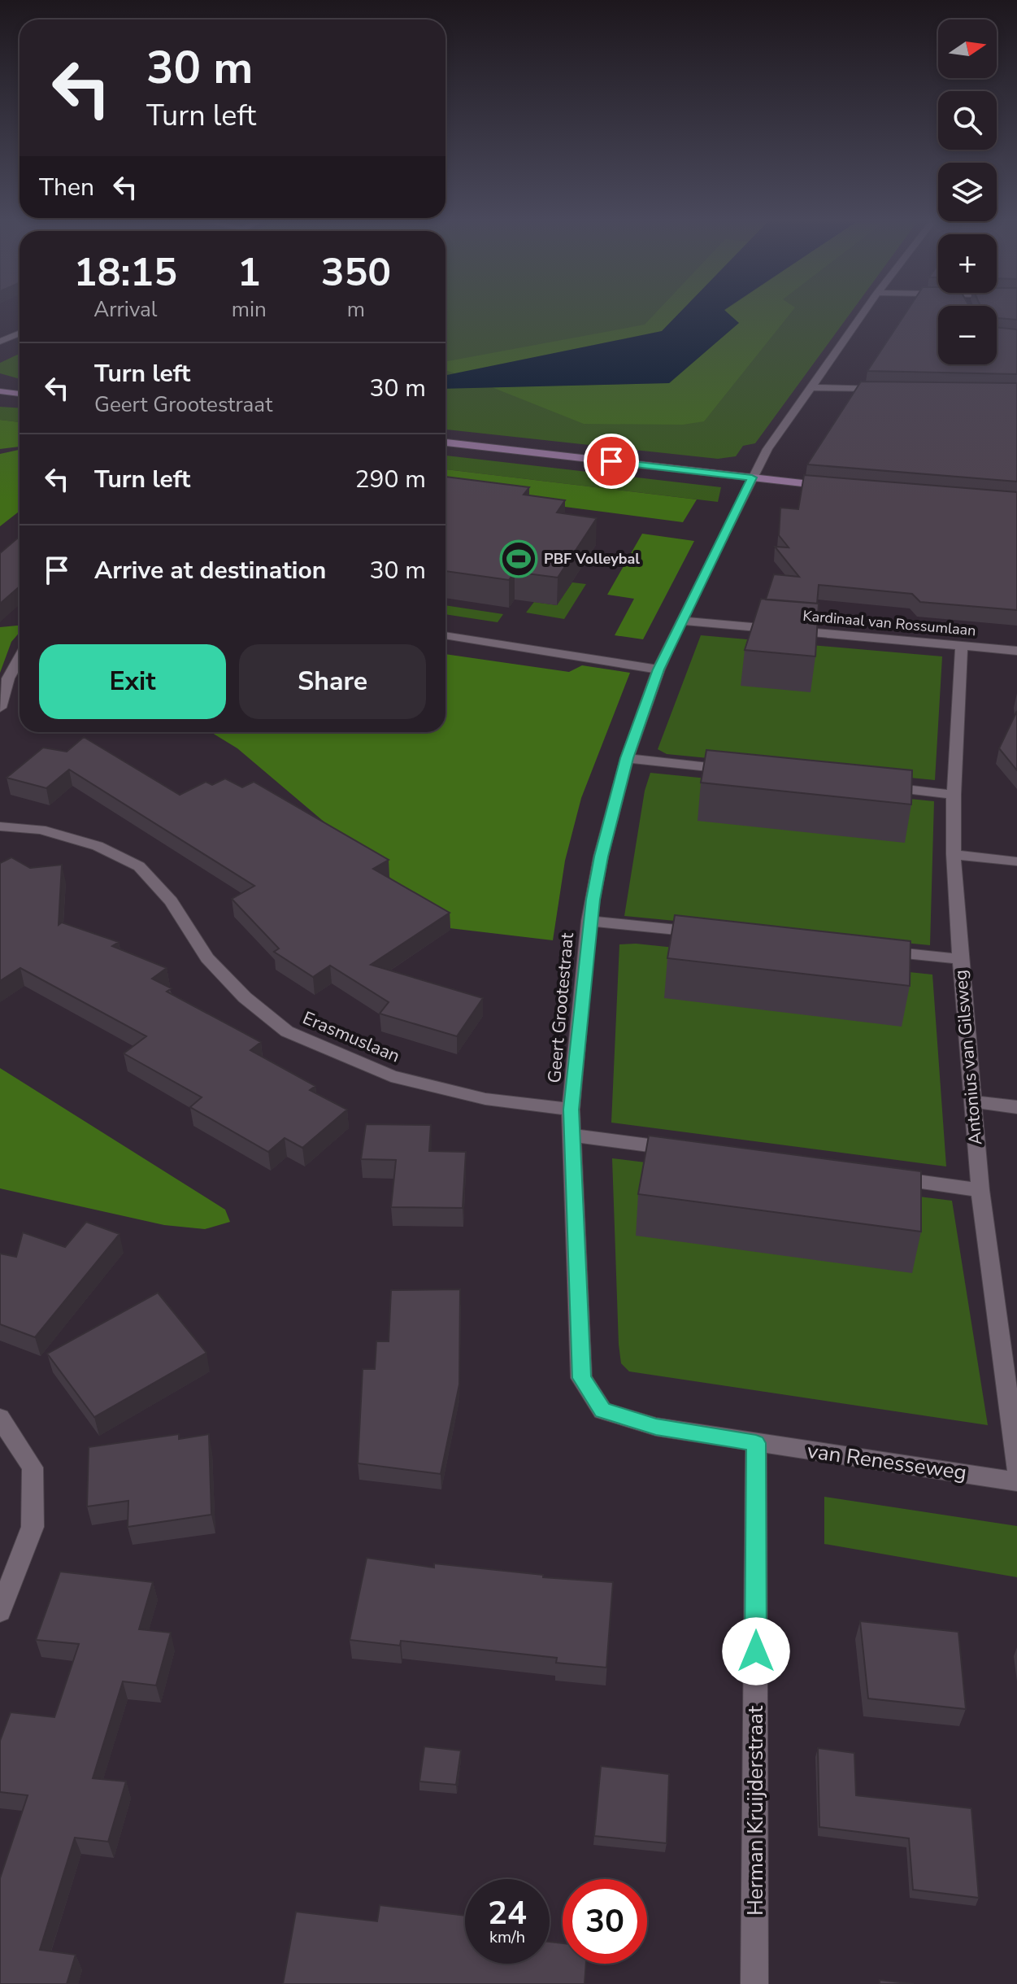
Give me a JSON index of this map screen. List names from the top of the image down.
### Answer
{
  "streets": {
    "street": [
      "Kardinaal van Rossumlaan",
      "Geert Grootestraat",
      "Erasmuslaan",
      "Antonius van Gilsweg",
      "van Renesseweg",
      "Herman Kruijderstraat"
    ]
  },
  "crossings": [
    ["Kardinaal van Rossumlaan", "Geert Grootestraat"],
    ["Kardinaal van Rossumlaan", "Antonius van Gilsweg"],
    ["Geert Grootestraat", "Erasmuslaan"],
    ["Geert Grootestraat", "van Renesseweg"],
    ["Geert Grootestraat", "Herman Kruijderstraat"],
    ["van Renesseweg", "Herman Kruijderstraat"]
  ],
  "places": {
    "sports": ["PBF Volleybal"]
  },
  "north": "right",
  "page": {
    "map_buttons": ["+", "−"],
    "turn": ["30 m", "Turn left"],
    "then": "Then",
    "eta": [
      "18:15",
      "Arrival",
      "1",
      "min",
      "350",
      "m"
    ],
    "list": [
      {
        "name": "Turn left",
        "note": "Geert Grootestraat",
        "value": "30 m"
      },
      {
        "name": "Turn left",
        "value": "290 m"
      },
      {
        "name": "Arrive at destination",
        "value": "30 m"
      }
    ],
    "buttons": ["Exit", "Share"],
    "speed": "24 km/h",
    "limit": "30"
  }
}
